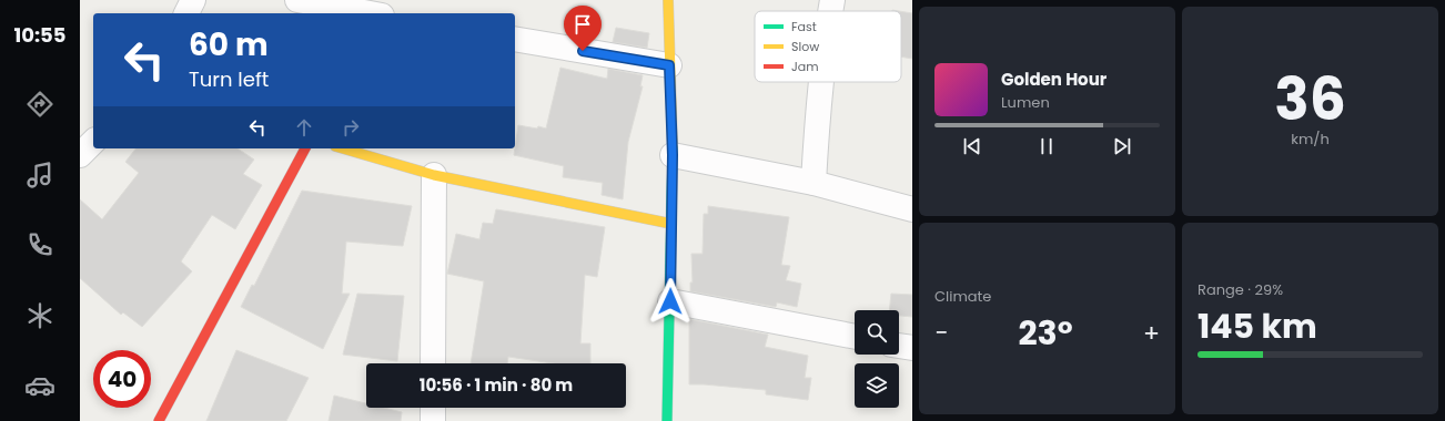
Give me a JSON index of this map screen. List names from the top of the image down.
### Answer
{
  "legend": ["Fast", "Slow", "Jam"],
  "page": {
    "tabs": "10:55",
    "tile": [
      ["36", "km/h"],
      "Climate",
      ["Range · 29%", "145 km"]
    ],
    "turn": ["60 m", "Turn left"],
    "song": ["Golden Hour", "Lumen"],
    "heat": ["−", "23°", "+"],
    "limit": "40",
    "trip": "10:56 · 1 min · 80 m"
  }
}
